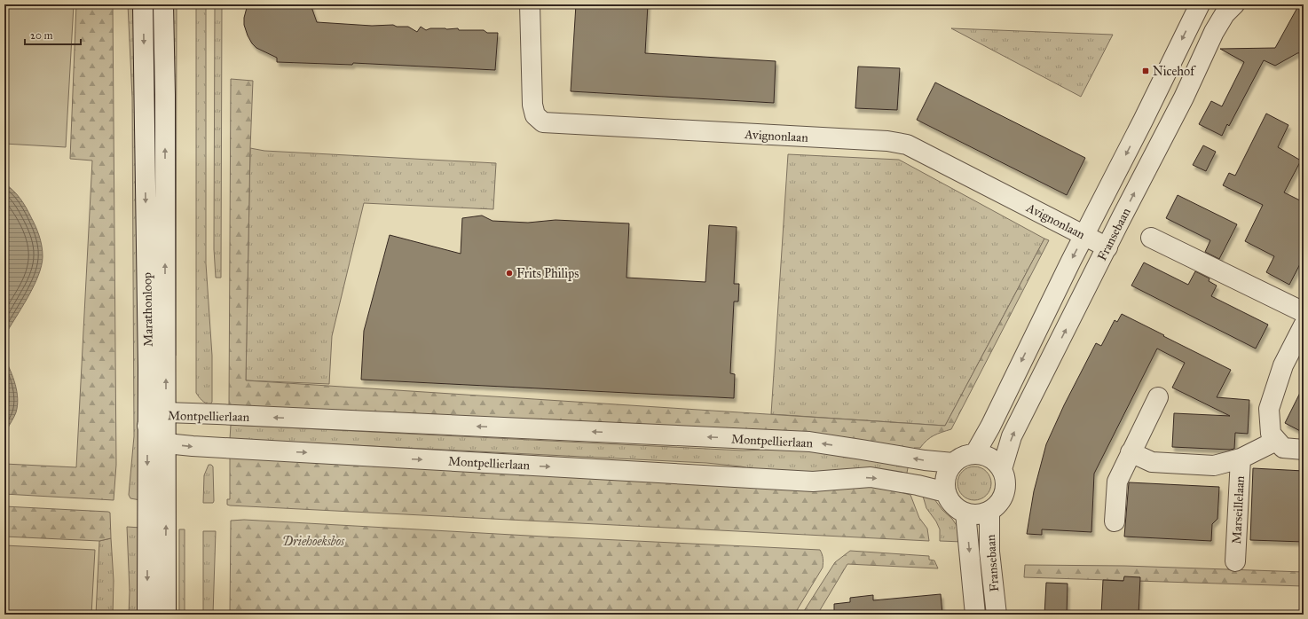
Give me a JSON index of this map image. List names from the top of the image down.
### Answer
{
  "streets": {
    "street": [
      "Avignonlaan",
      "Fransebaan",
      "Marathonloop",
      "Montpellierlaan",
      "Marseillelaan"
    ]
  },
  "crossings": [
    ["Avignonlaan", "Fransebaan"],
    ["Fransebaan", "Montpellierlaan"],
    ["Marathonloop", "Montpellierlaan"]
  ],
  "parks": ["Driehoeksbos"],
  "places": {
    "transit": ["Nicehof"],
    "other": ["Frits Philips"]
  },
  "scale_bar": "20 m"
}
